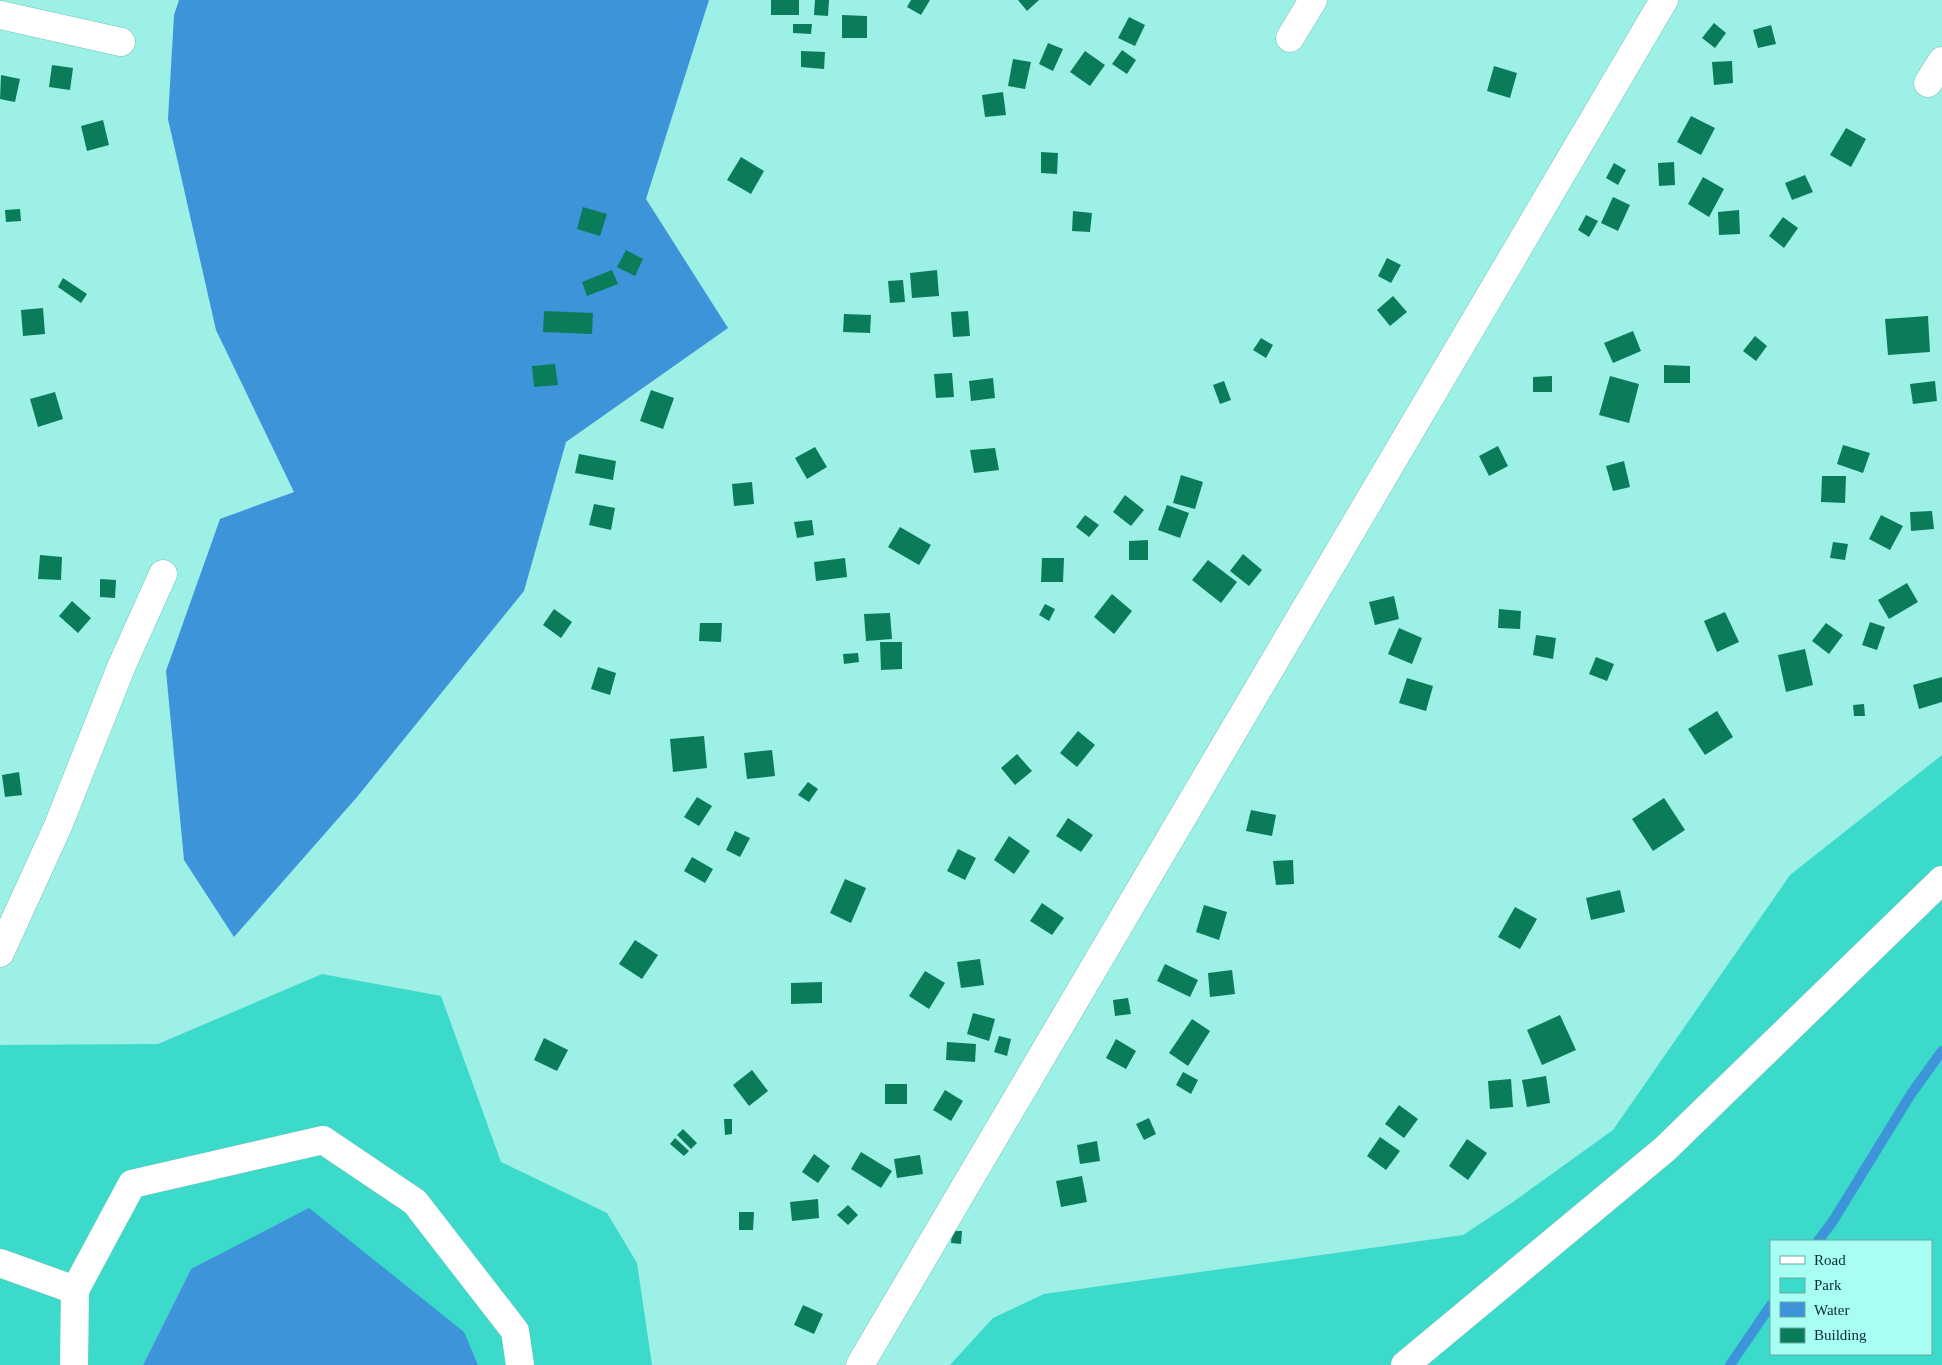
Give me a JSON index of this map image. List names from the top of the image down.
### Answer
{
  "legend": [
    "Road",
    "Park",
    "Water",
    "Building"
  ]
}
